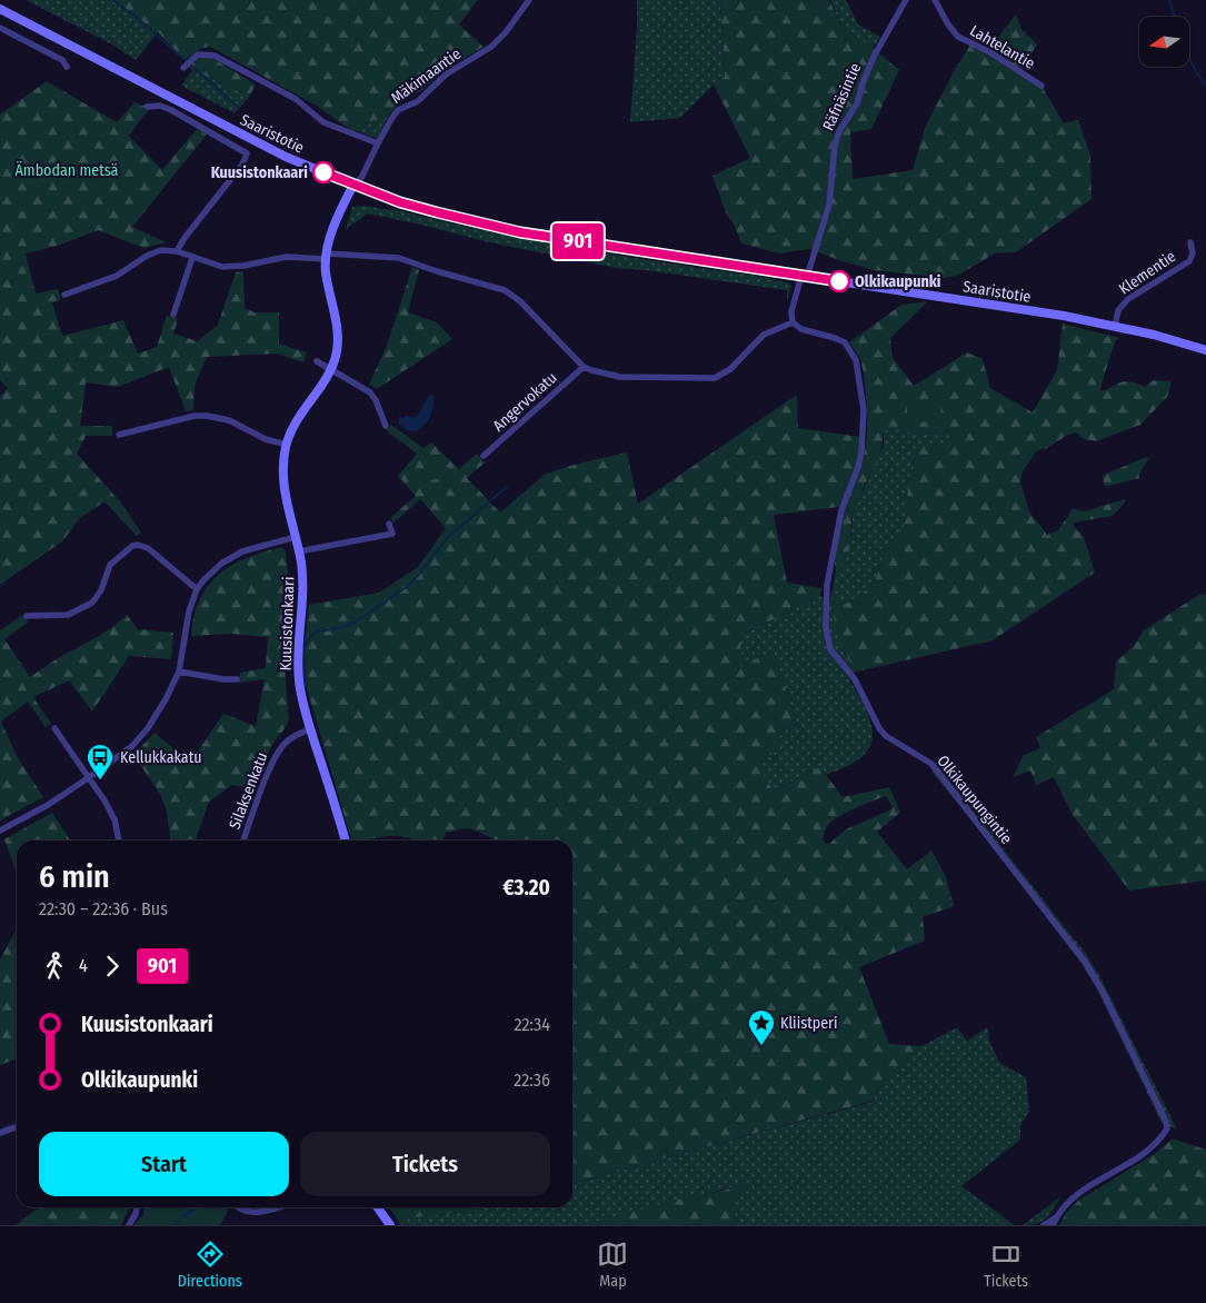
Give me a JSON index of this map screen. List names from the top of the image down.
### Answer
{
  "streets": {
    "main road": ["Saaristotie", "Kuusistonkaari"],
    "street": [
      "Lahtelantie",
      "Mäkimaantie",
      "Räfnäsintie",
      "Klementie",
      "Angervokatu",
      "Silaksenkatu",
      "Olkikaupungintie"
    ]
  },
  "crossings": [
    ["Mäkimaantie", "Saaristotie"],
    ["Mäkimaantie", "Kuusistonkaari"],
    ["Räfnäsintie", "Saaristotie"],
    ["Saaristotie", "Klementie"],
    ["Saaristotie", "Kuusistonkaari"],
    ["Kuusistonkaari", "Silaksenkatu"]
  ],
  "parks": ["Ämbodan metsä"],
  "places": {
    "other": ["Kuusistonkaari", "Olkikaupunki"],
    "bus stop": ["Kellukkakatu"],
    "place": ["Kliistperi"]
  },
  "lines": ["bus line 901"],
  "north": "left",
  "page": {
    "on_map": "901",
    "heading": ["6 min", "22:30 – 22:36 · Bus", "€3.20"],
    "legs": ["4", "901"],
    "list": [
      {
        "name": "Kuusistonkaari",
        "value": "22:34"
      },
      {
        "name": "Olkikaupunki",
        "value": "22:36"
      }
    ],
    "buttons": ["Start", "Tickets"],
    "tabs": ["Directions", "Map", "Tickets"]
  }
}
